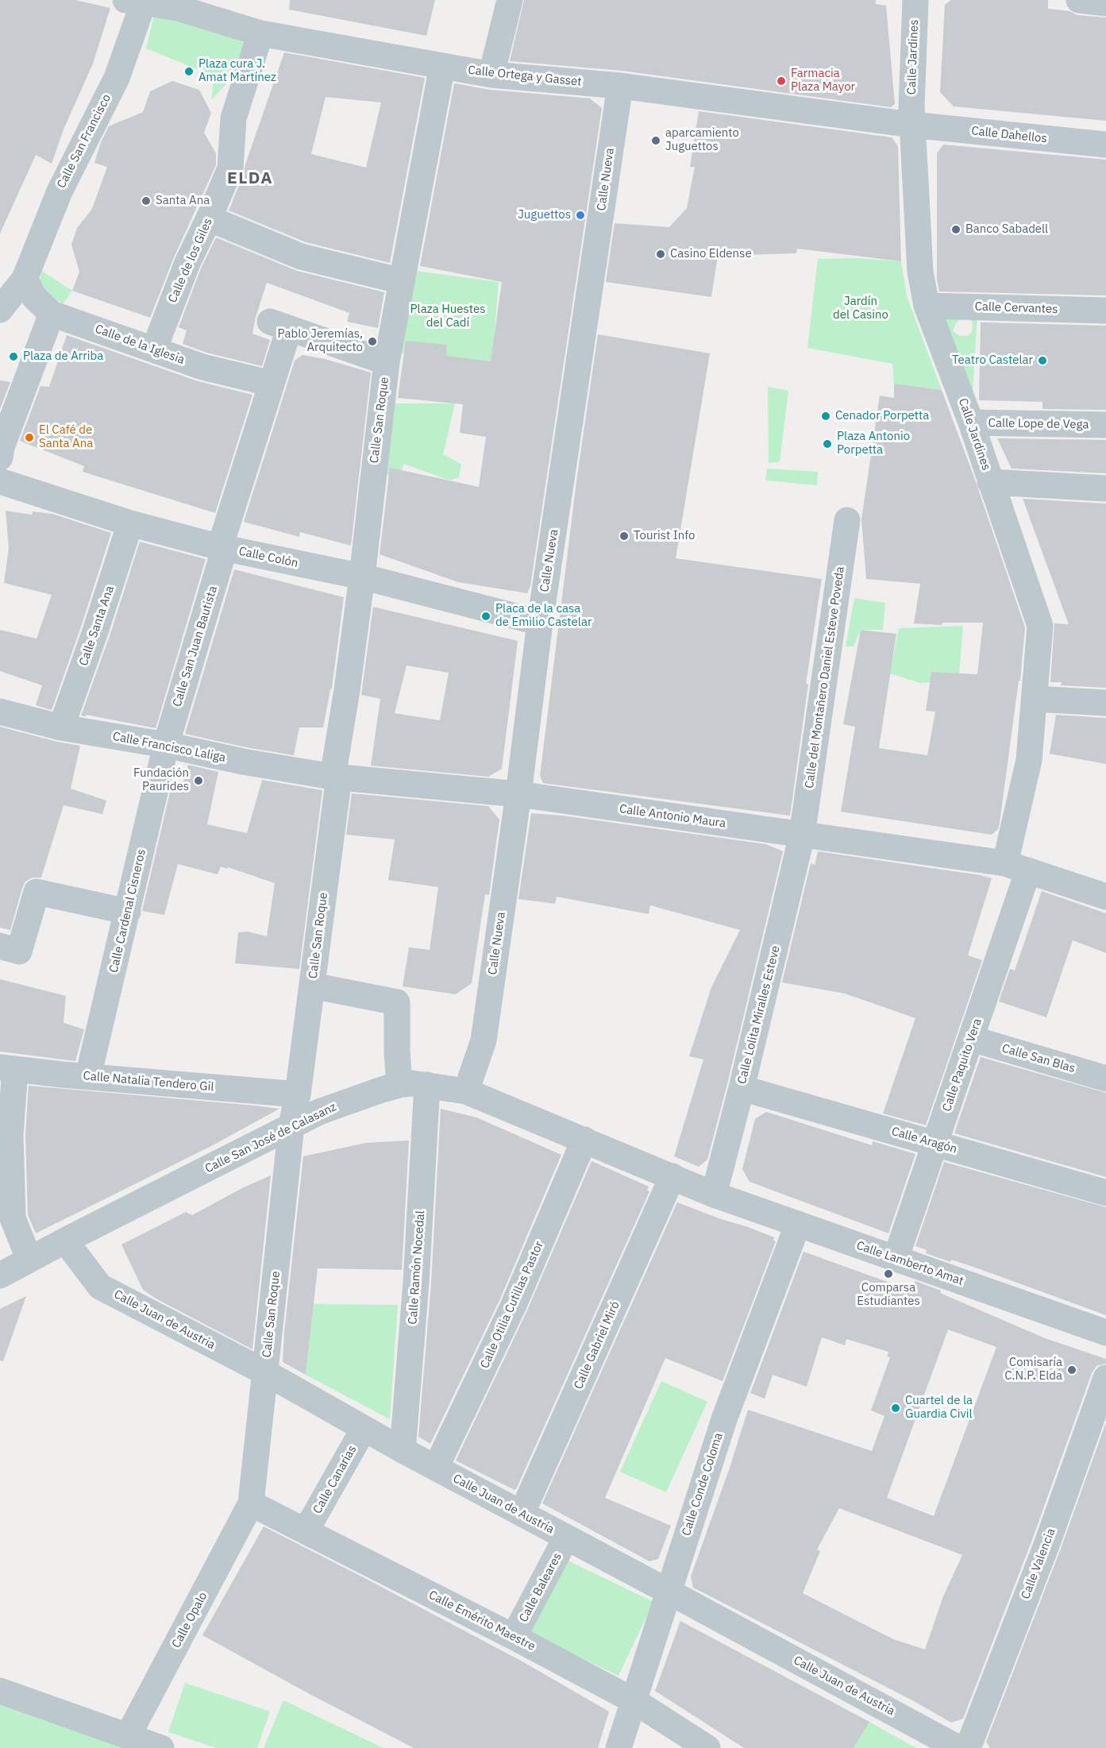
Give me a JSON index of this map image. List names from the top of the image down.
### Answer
{
  "streets": {
    "street": [
      "Calle Jardines",
      "Calle Ortega y Gasset",
      "Calle Dahellos",
      "Calle San Francisco",
      "Calle Nueva",
      "Calle de los Giles",
      "Calle Cervantes",
      "Calle de la Iglesia",
      "Calle San Roque",
      "Calle Lope de Vega",
      "Calle Colón",
      "Calle Santa Ana",
      "Calle San Juan Bautista",
      "Calle del Montañero Daniel Esteve Poveda",
      "Calle Francisco Laliga",
      "Calle Antonio Maura",
      "Calle Cardenal Cisneros",
      "Calle Lolita Miralles Esteve",
      "Calle San Blas",
      "Calle Paquito Vera",
      "Calle Natalia Tendero Gil",
      "Calle San José de Calasanz",
      "Calle Aragón",
      "Calle Lamberto Amat",
      "Calle Ramón Nocedal",
      "Calle Otilia Cutillas Pastor",
      "Calle Juan de Austria",
      "Calle Gabriel Miró",
      "Calle Canarias",
      "Calle Conde Coloma",
      "Calle Valencia",
      "Calle Baleares",
      "Calle Opalo",
      "Calle Emérito Maestre"
    ]
  },
  "crossings": [
    ["Calle Jardines", "Calle Ortega y Gasset"],
    ["Calle Jardines", "Calle Dahellos"],
    ["Calle Jardines", "Calle Cervantes"],
    ["Calle Jardines", "Calle Lope de Vega"],
    ["Calle Jardines", "Calle Antonio Maura"],
    ["Calle Jardines", "Calle Paquito Vera"],
    ["Calle Ortega y Gasset", "Calle Dahellos"],
    ["Calle Ortega y Gasset", "Calle San Francisco"],
    ["Calle Ortega y Gasset", "Calle Nueva"],
    ["Calle Ortega y Gasset", "Calle de los Giles"],
    ["Calle Ortega y Gasset", "Calle San Roque"],
    ["Calle San Francisco", "Calle de la Iglesia"],
    ["Calle Nueva", "Calle Colón"],
    ["Calle Nueva", "Calle Antonio Maura"],
    ["Calle Nueva", "Calle San José de Calasanz"],
    ["Calle de los Giles", "Calle de la Iglesia"],
    ["Calle de la Iglesia", "Calle San Juan Bautista"],
    ["Calle San Roque", "Calle Colón"],
    ["Calle San Roque", "Calle San Juan Bautista"],
    ["Calle San Roque", "Calle Francisco Laliga"],
    ["Calle San Roque", "Calle Antonio Maura"],
    ["Calle San Roque", "Calle Natalia Tendero Gil"],
    ["Calle San Roque", "Calle San José de Calasanz"],
    ["Calle San Roque", "Calle Juan de Austria"],
    ["Calle San Roque", "Calle Opalo"],
    ["Calle San Roque", "Calle Emérito Maestre"],
    ["Calle Colón", "Calle Santa Ana"],
    ["Calle Colón", "Calle San Juan Bautista"],
    ["Calle Santa Ana", "Calle Francisco Laliga"],
    ["Calle San Juan Bautista", "Calle Francisco Laliga"],
    ["Calle San Juan Bautista", "Calle Cardenal Cisneros"],
    ["Calle del Montañero Daniel Esteve Poveda", "Calle Antonio Maura"],
    ["Calle del Montañero Daniel Esteve Poveda", "Calle Lolita Miralles Esteve"],
    ["Calle Francisco Laliga", "Calle Antonio Maura"],
    ["Calle Francisco Laliga", "Calle Cardenal Cisneros"],
    ["Calle Antonio Maura", "Calle Lolita Miralles Esteve"],
    ["Calle Antonio Maura", "Calle Paquito Vera"],
    ["Calle Cardenal Cisneros", "Calle Natalia Tendero Gil"],
    ["Calle Lolita Miralles Esteve", "Calle San José de Calasanz"],
    ["Calle Lolita Miralles Esteve", "Calle Aragón"],
    ["Calle Lolita Miralles Esteve", "Calle Lamberto Amat"],
    ["Calle San Blas", "Calle Paquito Vera"],
    ["Calle Paquito Vera", "Calle Aragón"],
    ["Calle Paquito Vera", "Calle Lamberto Amat"],
    ["Calle San José de Calasanz", "Calle Lamberto Amat"],
    ["Calle San José de Calasanz", "Calle Ramón Nocedal"],
    ["Calle San José de Calasanz", "Calle Otilia Cutillas Pastor"],
    ["Calle San José de Calasanz", "Calle Juan de Austria"],
    ["Calle San José de Calasanz", "Calle Gabriel Miró"],
    ["Calle Lamberto Amat", "Calle Conde Coloma"],
    ["Calle Ramón Nocedal", "Calle Juan de Austria"],
    ["Calle Otilia Cutillas Pastor", "Calle Juan de Austria"],
    ["Calle Juan de Austria", "Calle Gabriel Miró"],
    ["Calle Juan de Austria", "Calle Canarias"],
    ["Calle Juan de Austria", "Calle Conde Coloma"],
    ["Calle Juan de Austria", "Calle Baleares"],
    ["Calle Canarias", "Calle Emérito Maestre"],
    ["Calle Conde Coloma", "Calle Emérito Maestre"],
    ["Calle Baleares", "Calle Emérito Maestre"],
    ["Calle Opalo", "Calle Emérito Maestre"]
  ],
  "districts": ["ELDA"],
  "parks": ["Jardín del Casino", "Plaza Huestes del Cadí"],
  "places": [
    "Plaza cura J. Amat Martínez",
    "Farmacia Plaza Mayor",
    "aparcamiento Juguettos",
    "Santa Ana",
    "Juguettos",
    "Banco Sabadell",
    "Casino Eldense",
    "Pablo Jeremías, Arquitecto",
    "Plaza de Arriba",
    "Teatro Castelar",
    "Cenador Porpetta",
    "El Café de Santa Ana",
    "Plaza Antonio Porpetta",
    "Tourist Info",
    "Placa de la casa de Emilio Castelar",
    "Fundación Paurides",
    "Comparsa Estudiantes",
    "Comisaría C.N.P. Elda",
    "Cuartel de la Guardia Civil"
  ]
}
